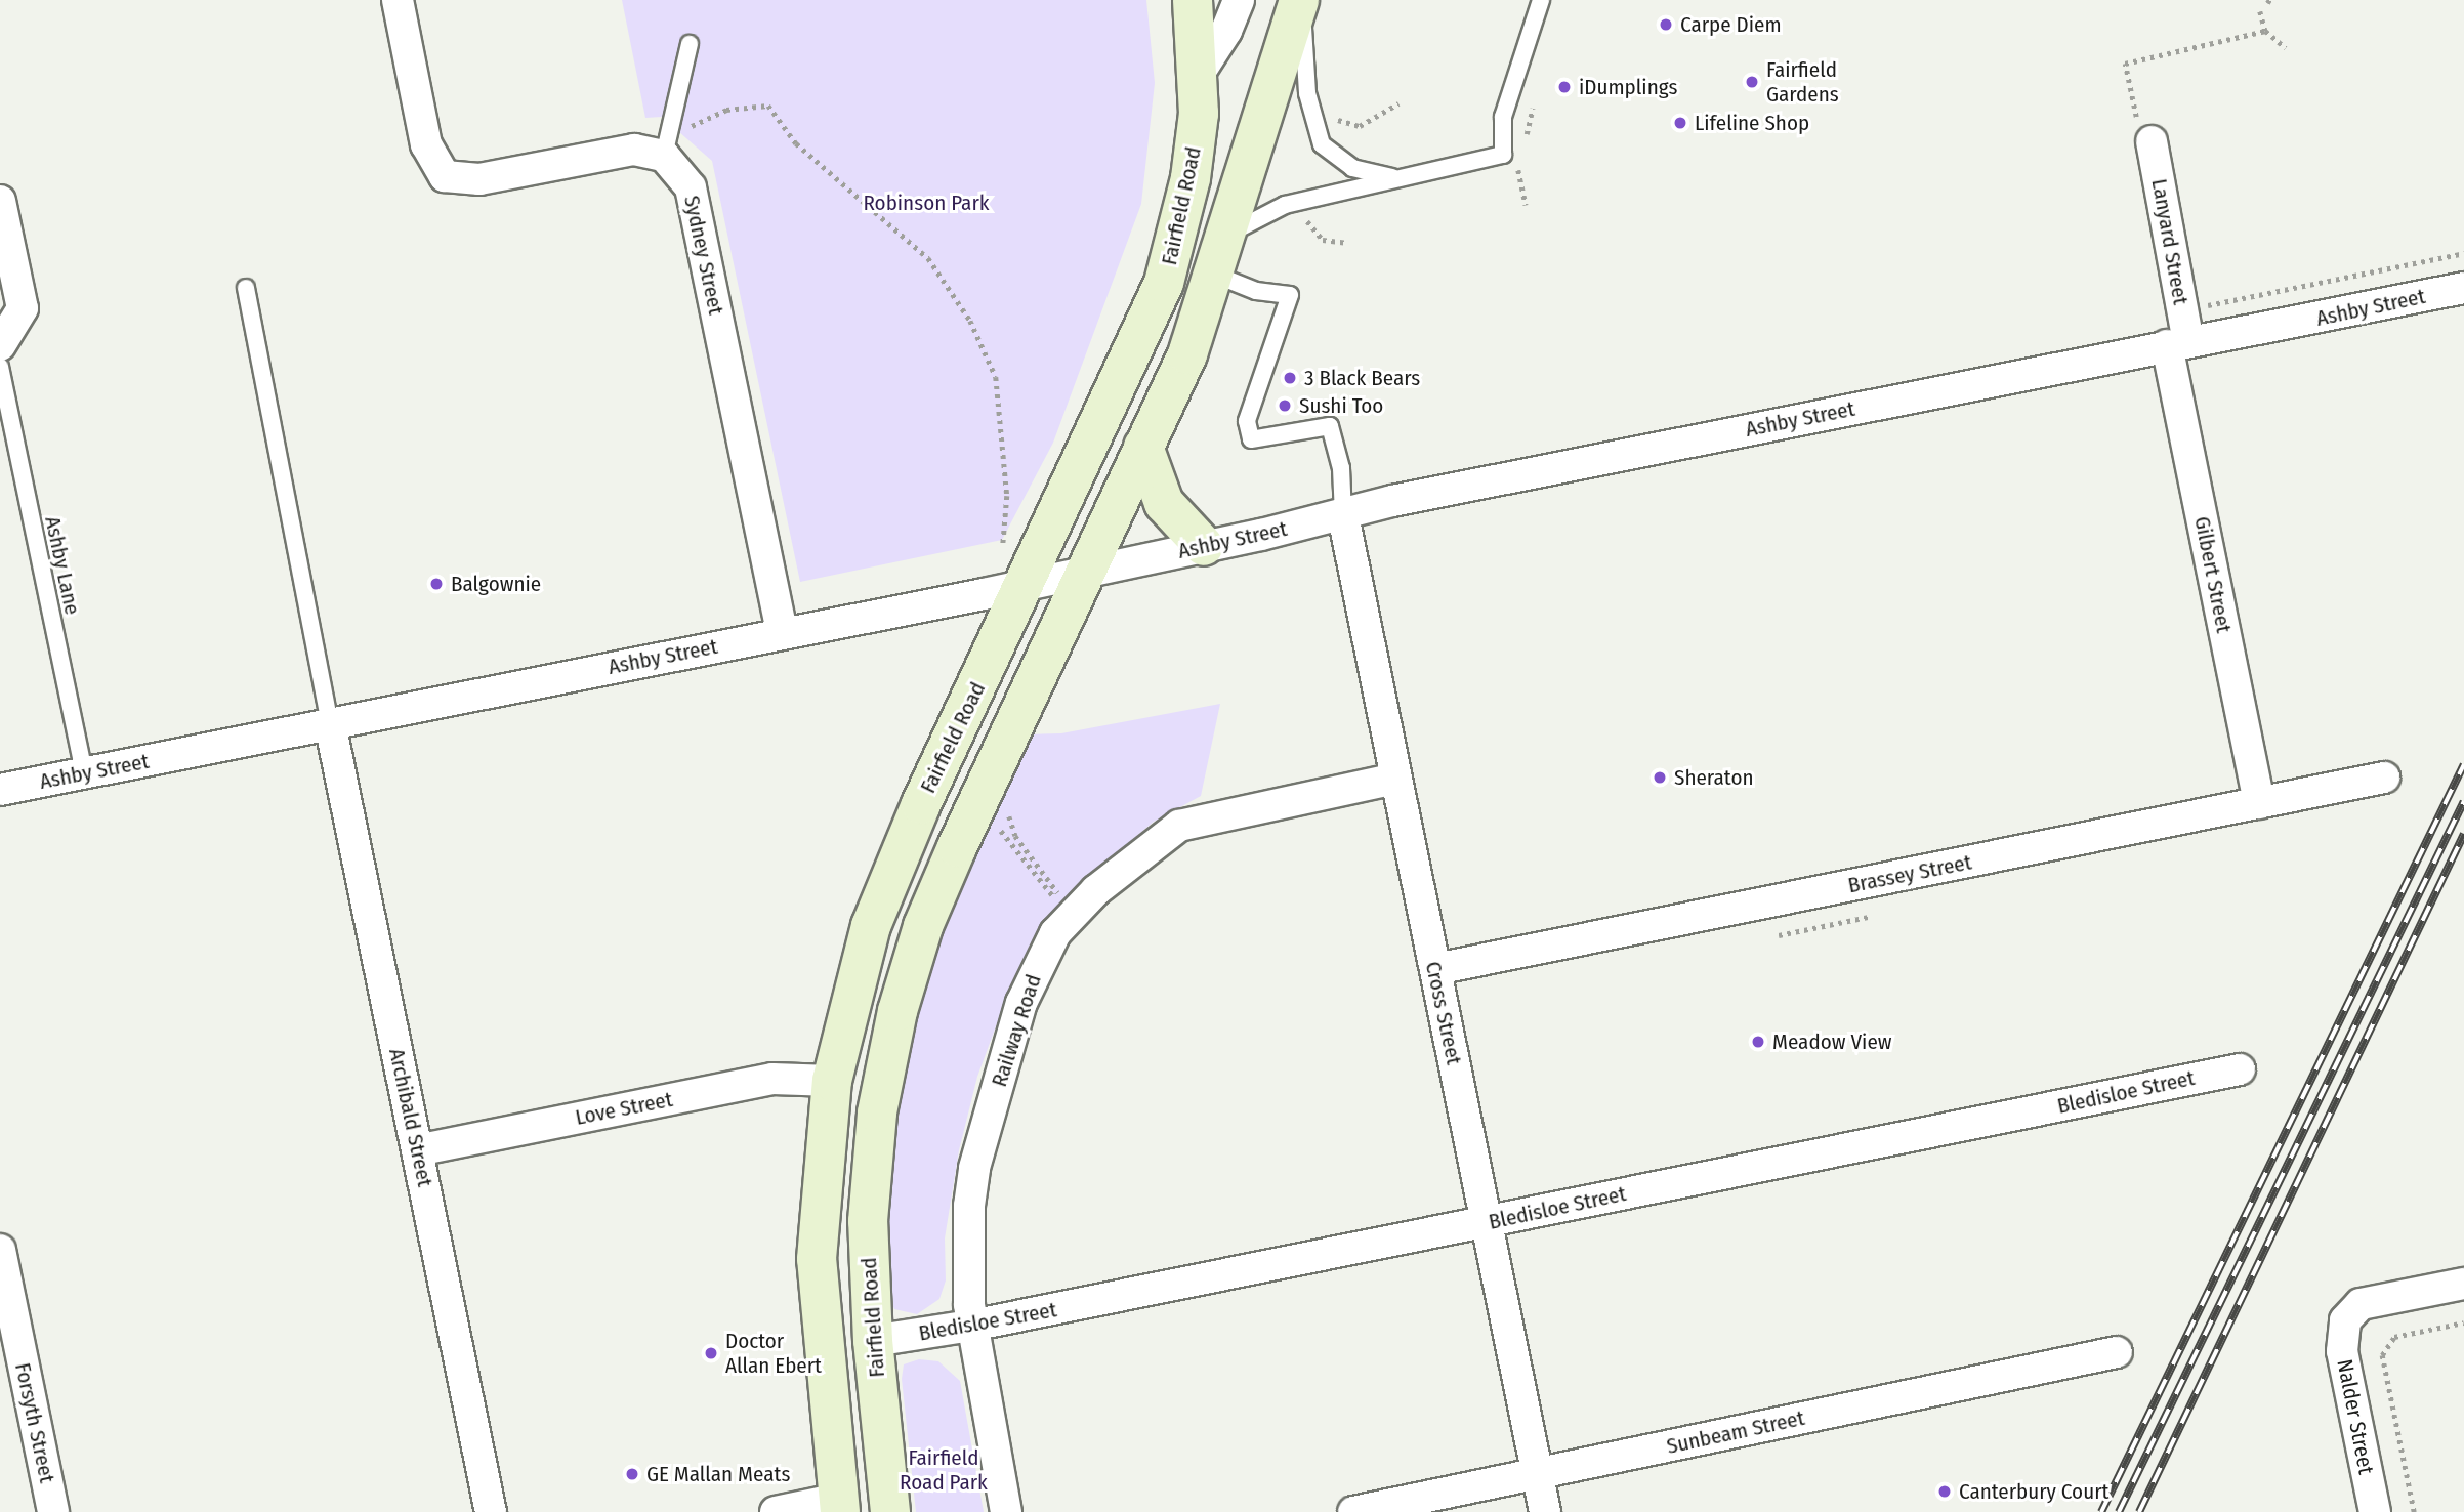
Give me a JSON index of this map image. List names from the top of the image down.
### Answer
{
  "streets": {
    "main road": ["Fairfield Road"],
    "street": [
      "Lanyard Street",
      "Sydney Street",
      "Ashby Street",
      "Gilbert Street",
      "Brassey Street",
      "Cross Street",
      "Railway Road",
      "Bledisloe Street",
      "Love Street",
      "Archibald Street",
      "Nalder Street",
      "Forsyth Street",
      "Sunbeam Street"
    ],
    "lane": ["Ashby Lane"]
  },
  "crossings": [
    ["Fairfield Road", "Ashby Street"],
    ["Fairfield Road", "Bledisloe Street"],
    ["Fairfield Road", "Love Street"],
    ["Lanyard Street", "Ashby Street"],
    ["Lanyard Street", "Gilbert Street"],
    ["Sydney Street", "Ashby Street"],
    ["Ashby Street", "Ashby Lane"],
    ["Ashby Street", "Gilbert Street"],
    ["Ashby Street", "Cross Street"],
    ["Ashby Street", "Archibald Street"],
    ["Gilbert Street", "Brassey Street"],
    ["Brassey Street", "Cross Street"],
    ["Cross Street", "Railway Road"],
    ["Cross Street", "Bledisloe Street"],
    ["Cross Street", "Sunbeam Street"],
    ["Railway Road", "Bledisloe Street"],
    ["Love Street", "Archibald Street"]
  ],
  "parks": ["Robinson Park", "Fairfield Road Park"],
  "places": [
    "Carpe Diem",
    "Fairfield Gardens",
    "iDumplings",
    "Lifeline Shop",
    "3 Black Bears",
    "Sushi Too",
    "Balgownie",
    "Sheraton",
    "Meadow View",
    "Doctor Allan Ebert",
    "GE Mallan Meats",
    "Canterbury Court"
  ]
}
